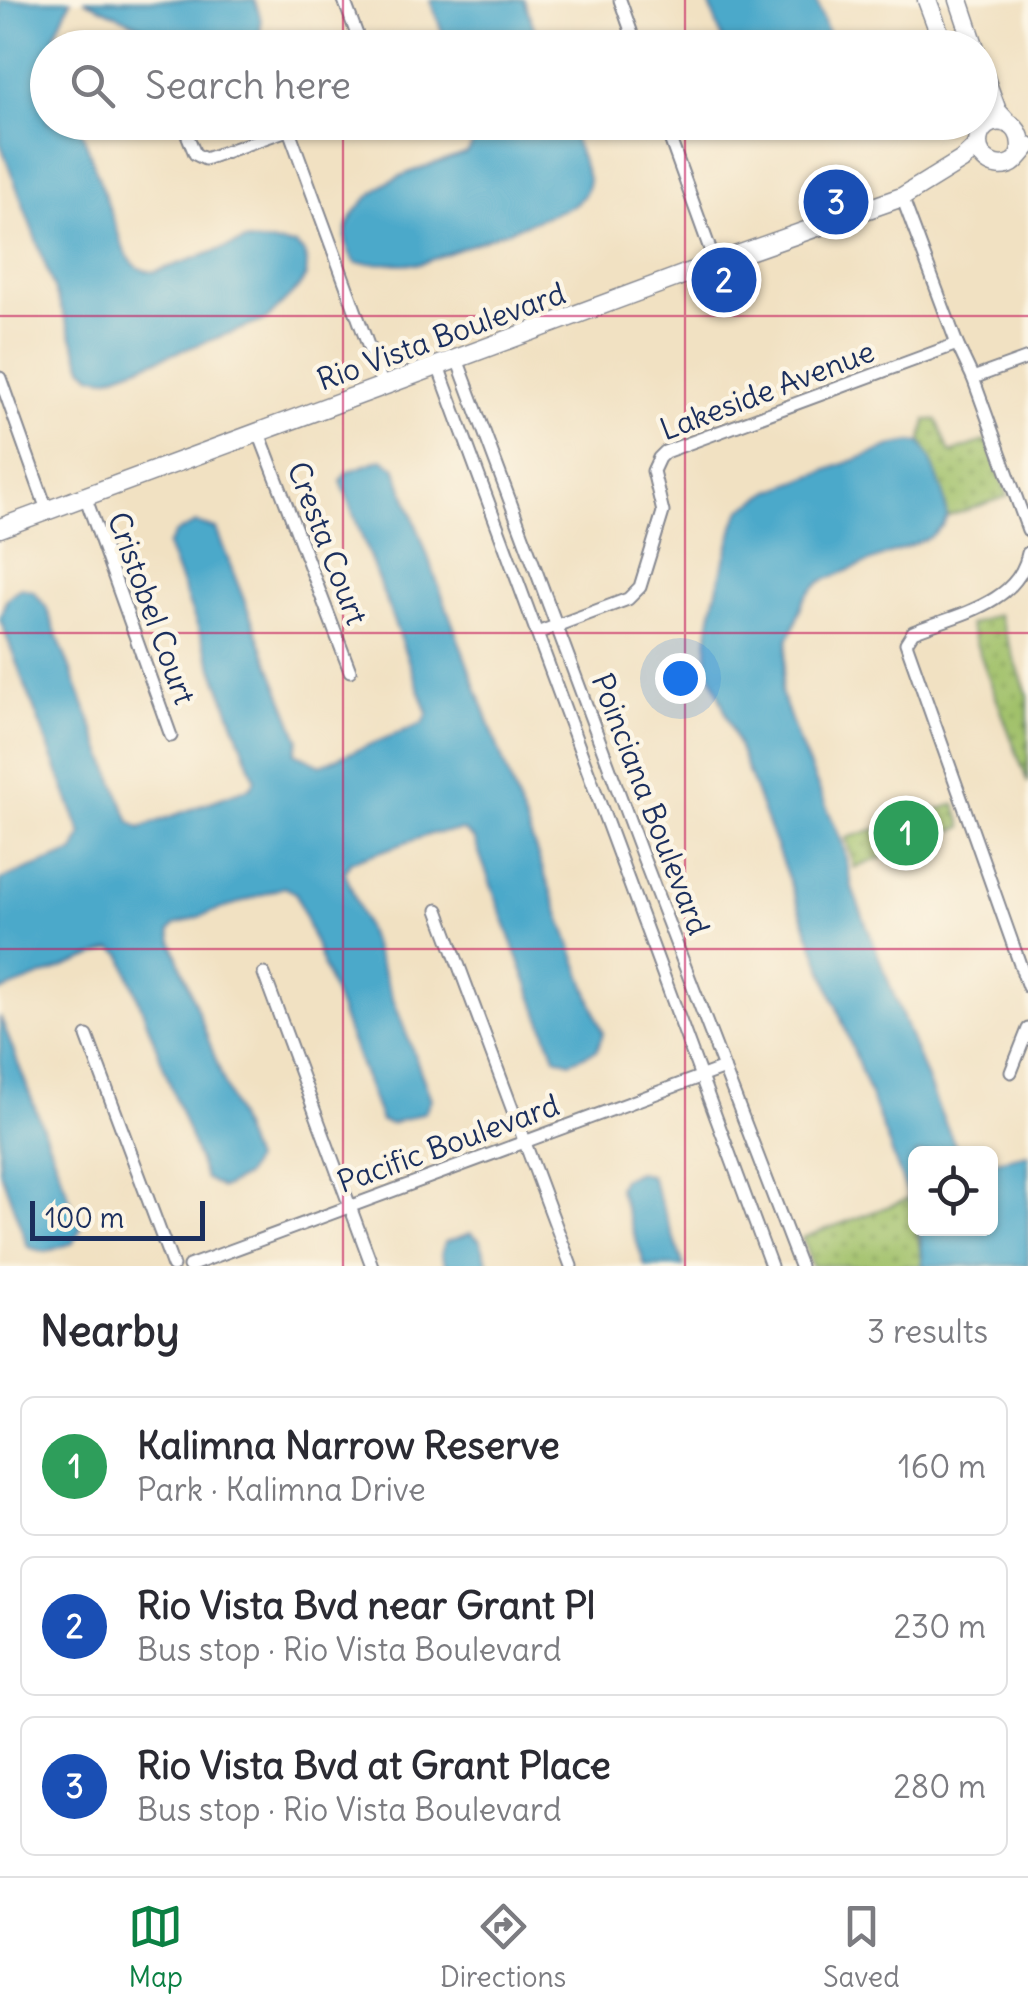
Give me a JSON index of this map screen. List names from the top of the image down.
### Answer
{
  "streets": {
    "street": [
      "Rio Vista Boulevard",
      "Lakeside Avenue",
      "Cresta Court",
      "Cristobel Court",
      "Poinciana Boulevard",
      "Pacific Boulevard"
    ]
  },
  "crossings": [
    ["Rio Vista Boulevard", "Cresta Court"],
    ["Rio Vista Boulevard", "Cristobel Court"],
    ["Rio Vista Boulevard", "Poinciana Boulevard"],
    ["Lakeside Avenue", "Poinciana Boulevard"],
    ["Poinciana Boulevard", "Pacific Boulevard"]
  ],
  "scale_bar": "100 m",
  "page": {
    "search": "Search here",
    "pins": ["3", "2", "1"],
    "scale": "100 m",
    "heading": ["Nearby", "3 results"],
    "list": [
      {
        "mark": "1",
        "name": "Kalimna Narrow Reserve",
        "note": "Park · Kalimna Drive",
        "value": "160 m"
      },
      {
        "mark": "2",
        "name": "Rio Vista Bvd near Grant Pl",
        "note": "Bus stop · Rio Vista Boulevard",
        "value": "230 m"
      },
      {
        "mark": "3",
        "name": "Rio Vista Bvd at Grant Place",
        "note": "Bus stop · Rio Vista Boulevard",
        "value": "280 m"
      }
    ],
    "nav": ["Map", "Directions", "Saved"]
  }
}
